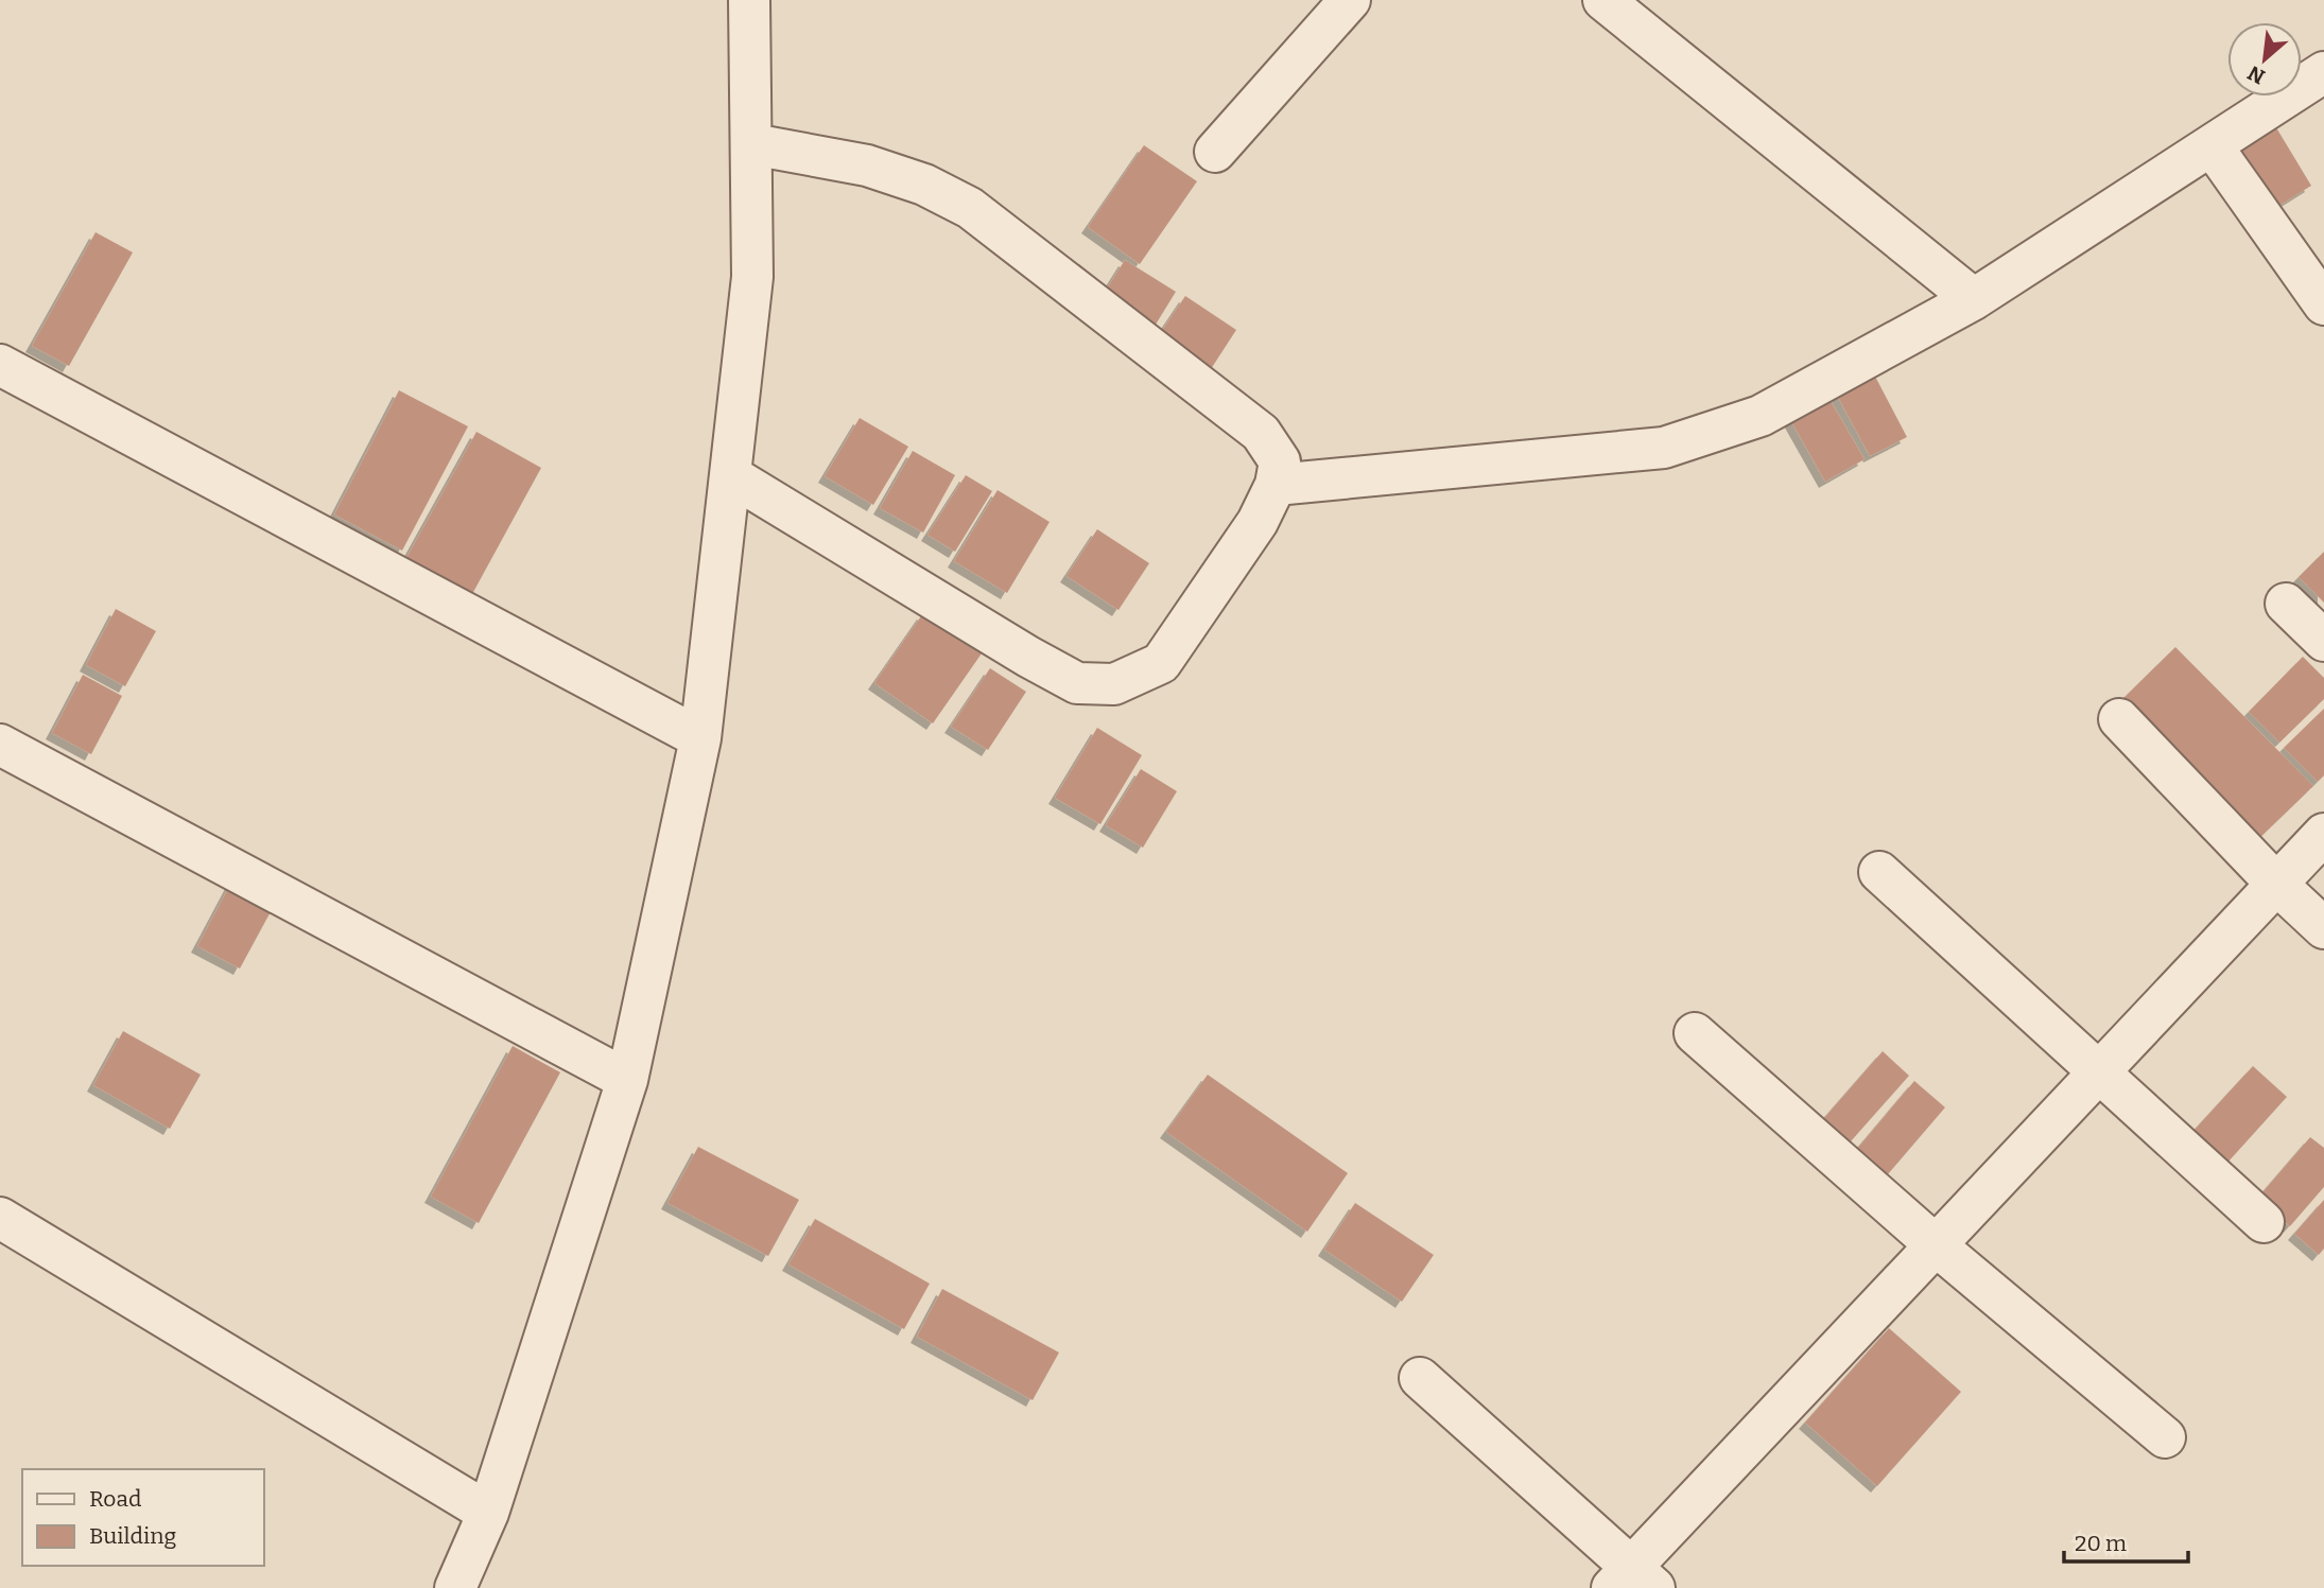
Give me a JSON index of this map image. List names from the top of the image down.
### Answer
{
  "legend": ["Road", "Building"],
  "scale_bar": "20 m",
  "north": "bottom left"
}
